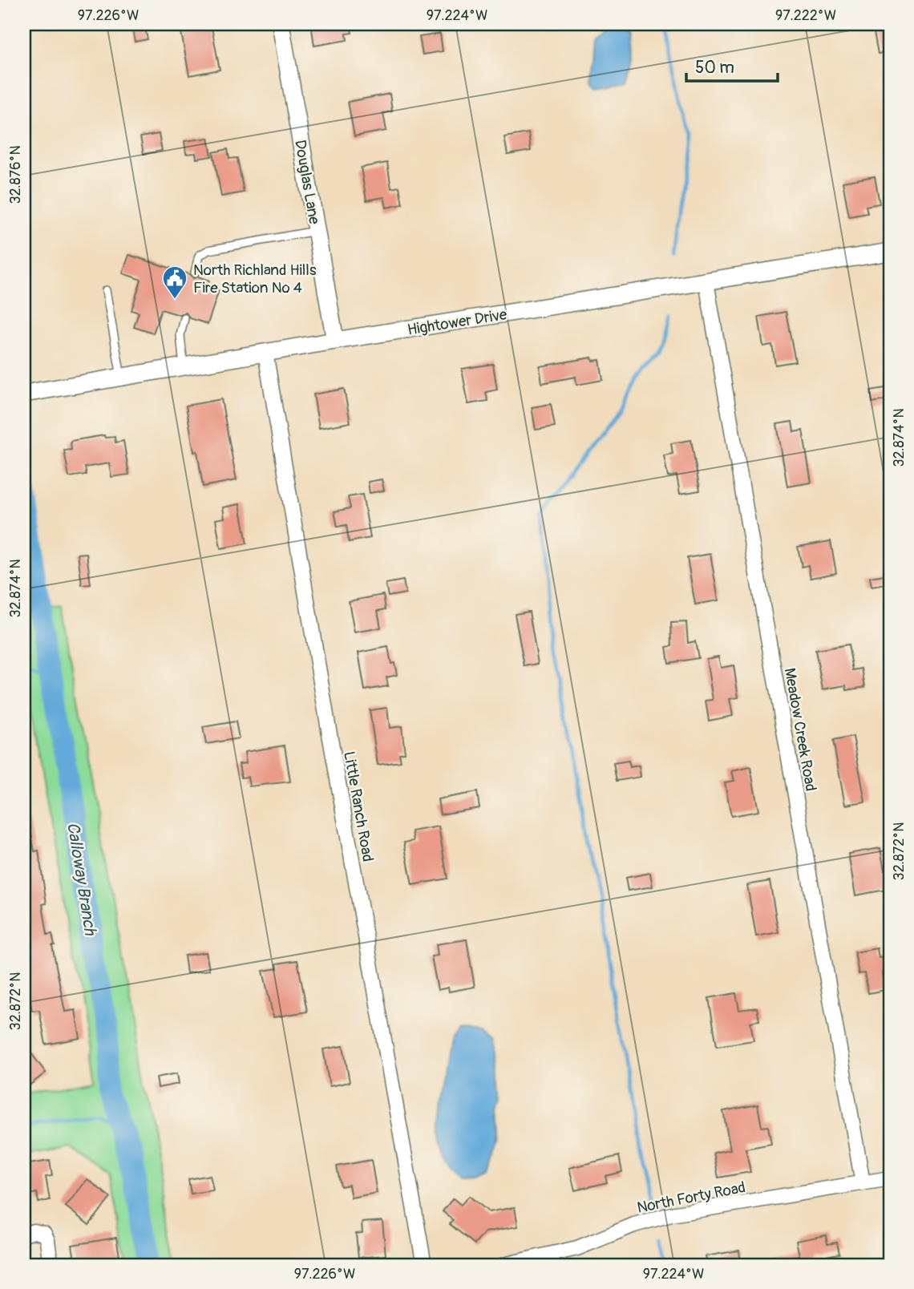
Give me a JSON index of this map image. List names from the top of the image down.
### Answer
{
  "streets": {
    "street": [
      "Douglas Lane",
      "Hightower Drive",
      "Meadow Creek Road",
      "Little Ranch Road",
      "North Forty Road"
    ]
  },
  "crossings": [
    ["Douglas Lane", "Hightower Drive"],
    ["Hightower Drive", "Meadow Creek Road"],
    ["Hightower Drive", "Little Ranch Road"],
    ["Meadow Creek Road", "North Forty Road"]
  ],
  "water": ["Calloway Branch"],
  "places": {
    "public building": ["North Richland Hills Fire Station No 4"]
  },
  "scale_bar": "50 m",
  "coordinates": [
    "97.226°W",
    "97.224°W",
    "97.222°W",
    "32.876°N",
    "32.874°N",
    "32.872°N"
  ]
}
